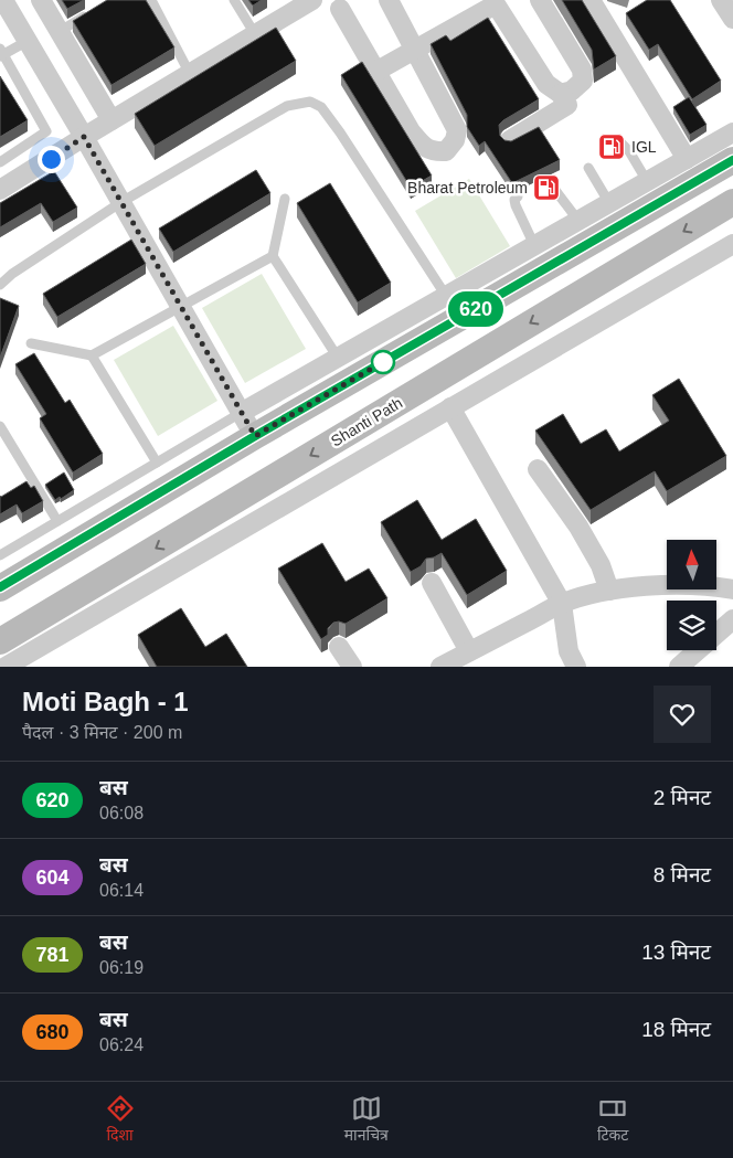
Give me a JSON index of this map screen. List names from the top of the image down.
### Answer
{
  "streets": {
    "main road": ["Shanti Path"]
  },
  "places": {
    "fuel station": ["IGL", "Bharat Petroleum"]
  },
  "lines": ["bus line 620"],
  "north": "top",
  "page": {
    "on_map": "620",
    "heading": ["Moti Bagh - 1", "पैदल · 3 मिनट · 200 m"],
    "list": [
      {
        "mark": "620",
        "name": "बस",
        "note": "06:08",
        "value": "2 मिनट"
      },
      {
        "mark": "604",
        "name": "बस",
        "note": "06:14",
        "value": "8 मिनट"
      },
      {
        "mark": "781",
        "name": "बस",
        "note": "06:19",
        "value": "13 मिनट"
      },
      {
        "mark": "680",
        "name": "बस",
        "note": "06:24",
        "value": "18 मिनट"
      }
    ],
    "tabs": ["दिशा", "मानचित्र", "टिकट"]
  }
}
